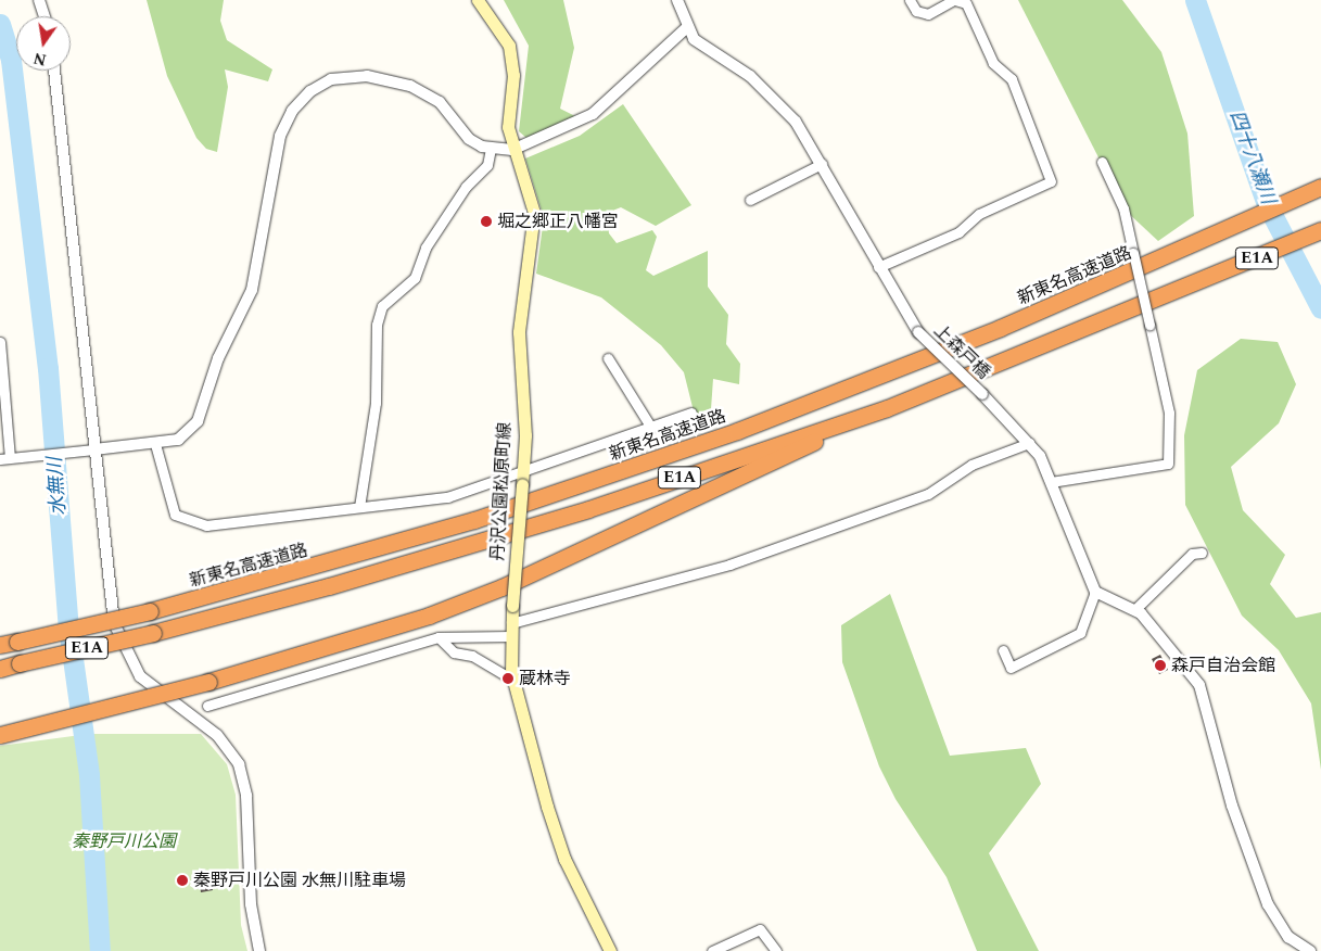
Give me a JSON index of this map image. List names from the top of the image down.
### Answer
{
  "streets": {
    "highway": ["E1A", "新東名高速道路"],
    "main road": ["丹沢公園松原町線"],
    "street": ["上森戸橋"]
  },
  "water": ["四十八瀬川", "水無川"],
  "parks": ["秦野戸川公園"],
  "places": [
    "堀之郷正八幡宮",
    "森戸自治会館",
    "蔵林寺",
    "秦野戸川公園 水無川駐車場"
  ],
  "north": "bottom"
}
